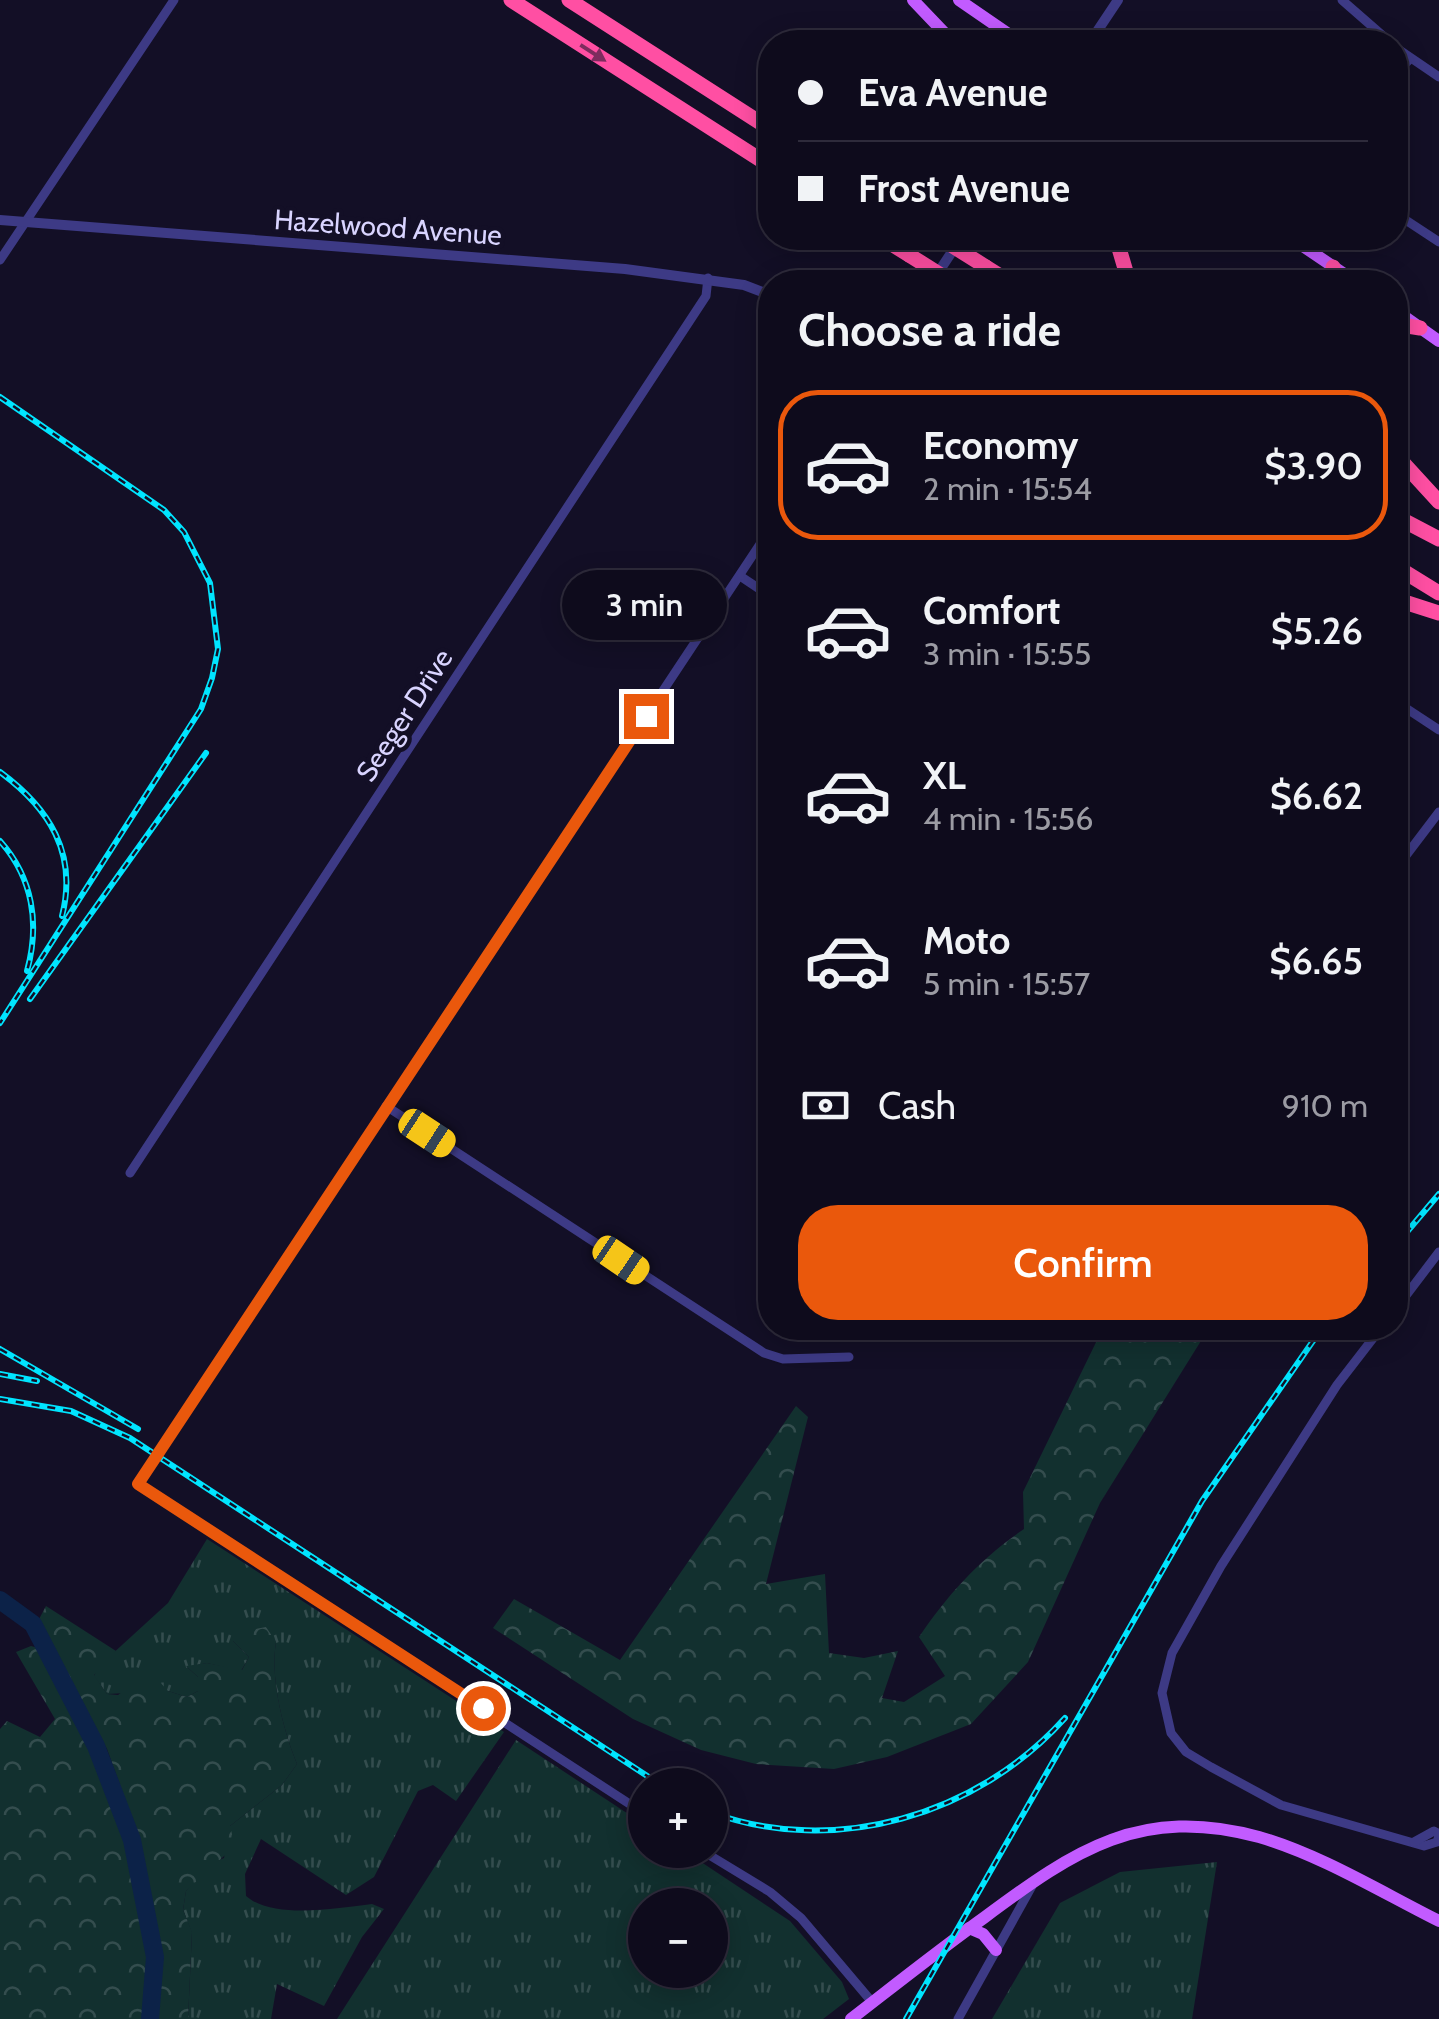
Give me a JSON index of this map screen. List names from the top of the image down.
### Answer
{
  "streets": {
    "street": ["Hazelwood Avenue", "Seeger Drive"]
  },
  "crossings": [
    ["Hazelwood Avenue", "Seeger Drive"]
  ],
  "page": {
    "banner": ["Eva Avenue", "Frost Avenue"],
    "heading": "Choose a ride",
    "list": [
      {
        "name": "Economy",
        "note": "2 min · 15:54",
        "value": "$3.90"
      },
      {
        "name": "Comfort",
        "note": "3 min · 15:55",
        "value": "$5.26"
      },
      {
        "name": "XL",
        "note": "4 min · 15:56",
        "value": "$6.62"
      },
      {
        "name": "Moto",
        "note": "5 min · 15:57",
        "value": "$6.65"
      }
    ],
    "bubble": "3 min",
    "pay": ["Cash", "910 m"],
    "buttons": "Confirm",
    "map_buttons": ["+", "−"]
  }
}
